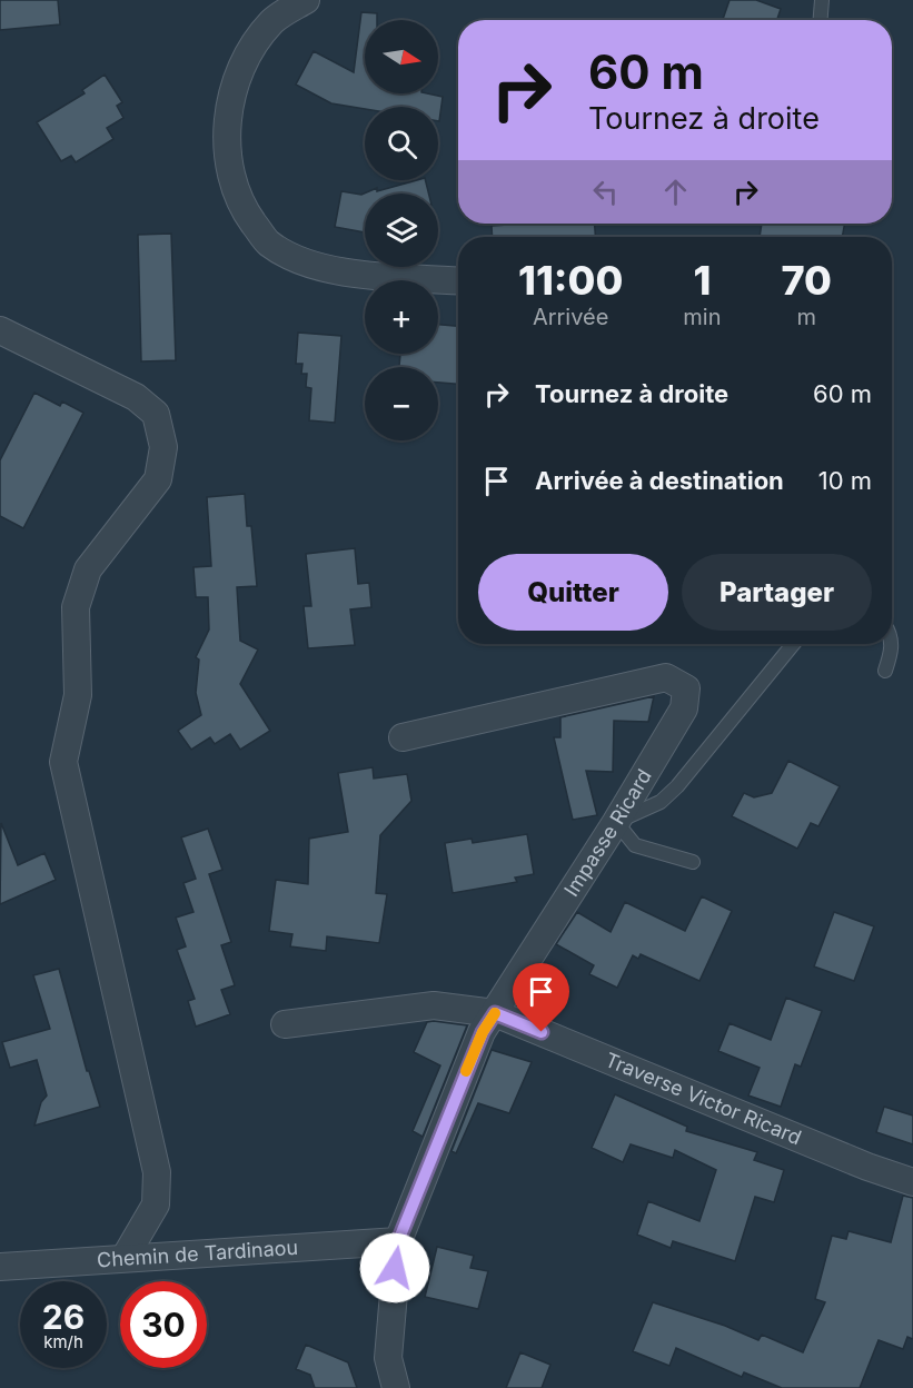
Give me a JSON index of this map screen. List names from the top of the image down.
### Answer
{
  "streets": {
    "street": ["Impasse Ricard", "Traverse Victor Ricard", "Chemin de Tardinaou"]
  },
  "crossings": [
    ["Impasse Ricard", "Traverse Victor Ricard"],
    ["Impasse Ricard", "Chemin de Tardinaou"]
  ],
  "north": "right",
  "page": {
    "map_buttons": ["+", "−"],
    "turn": ["60 m", "Tournez à droite"],
    "eta": [
      "11:00",
      "Arrivée",
      "1",
      "min",
      "70",
      "m"
    ],
    "list": [
      {
        "name": "Tournez à droite",
        "value": "60 m"
      },
      {
        "name": "Arrivée à destination",
        "value": "10 m"
      }
    ],
    "buttons": ["Quitter", "Partager"],
    "speed": "26 km/h",
    "limit": "30"
  }
}
